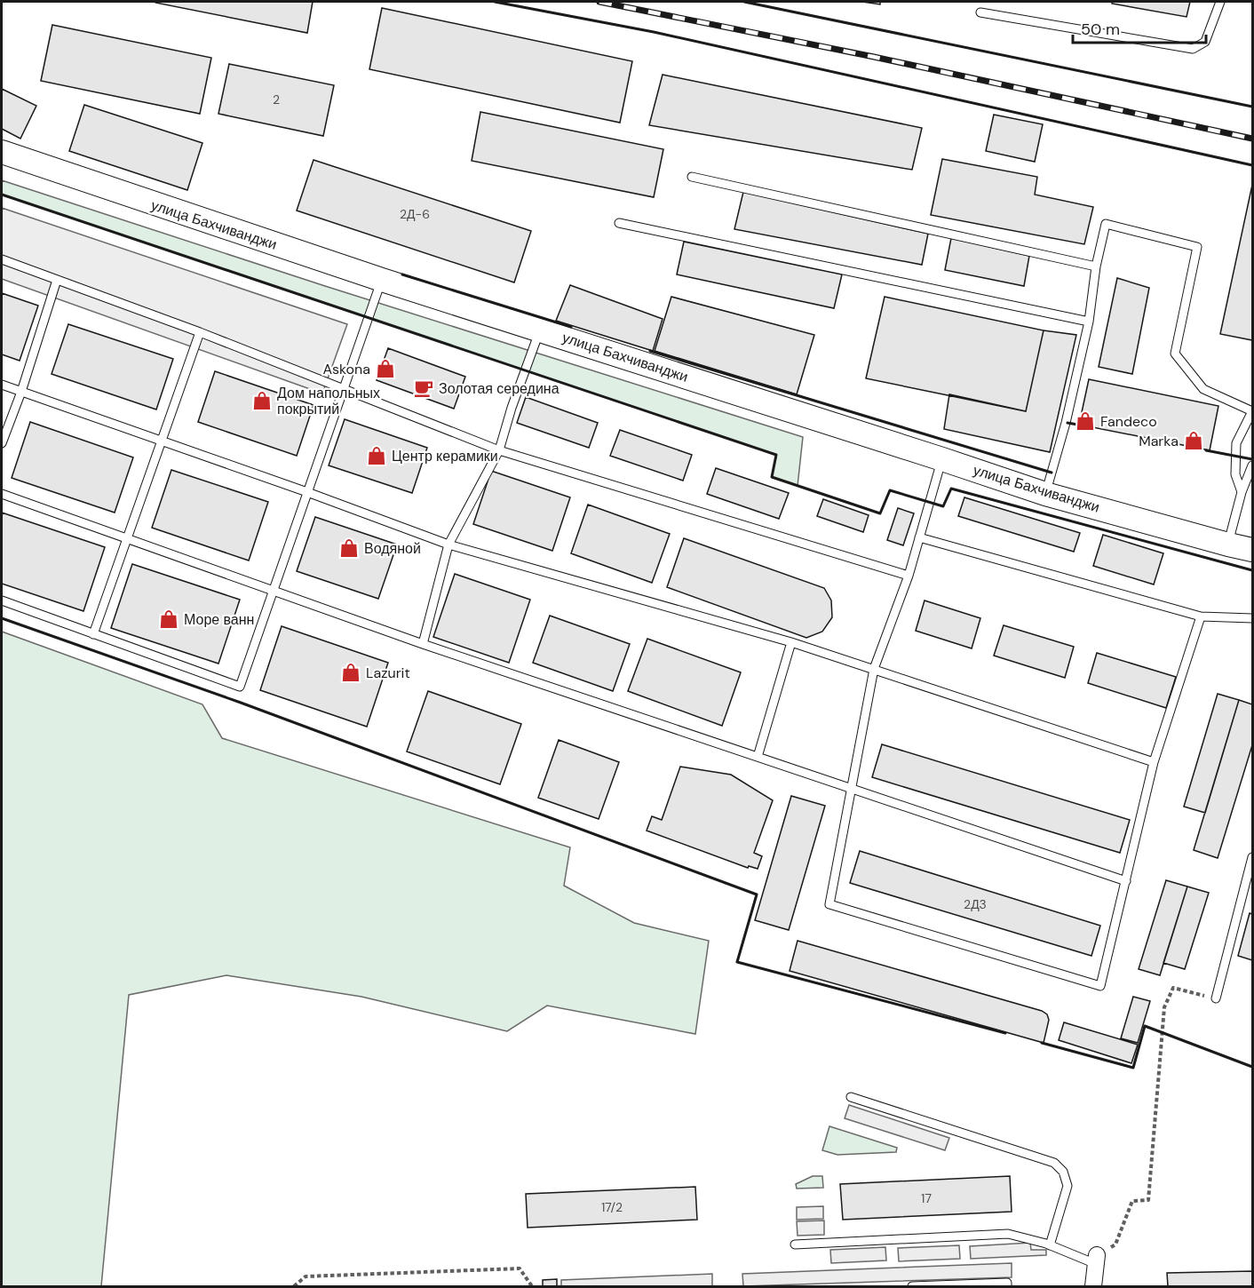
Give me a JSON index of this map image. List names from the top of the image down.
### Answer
{
  "streets": {
    "main road": ["улица Бахчиванджи"]
  },
  "places": {
    "shop": [
      "Askona",
      "Дом напольных покрытий",
      "Fandeco",
      "Marka",
      "Центр керамики",
      "Водяной",
      "Море ванн",
      "Lazurit"
    ],
    "cafe": ["Золотая середина"]
  },
  "house_numbers": [
    "2",
    "2Д-6",
    "2Д3",
    "17",
    "17/2"
  ],
  "scale_bar": "50 m"
}
